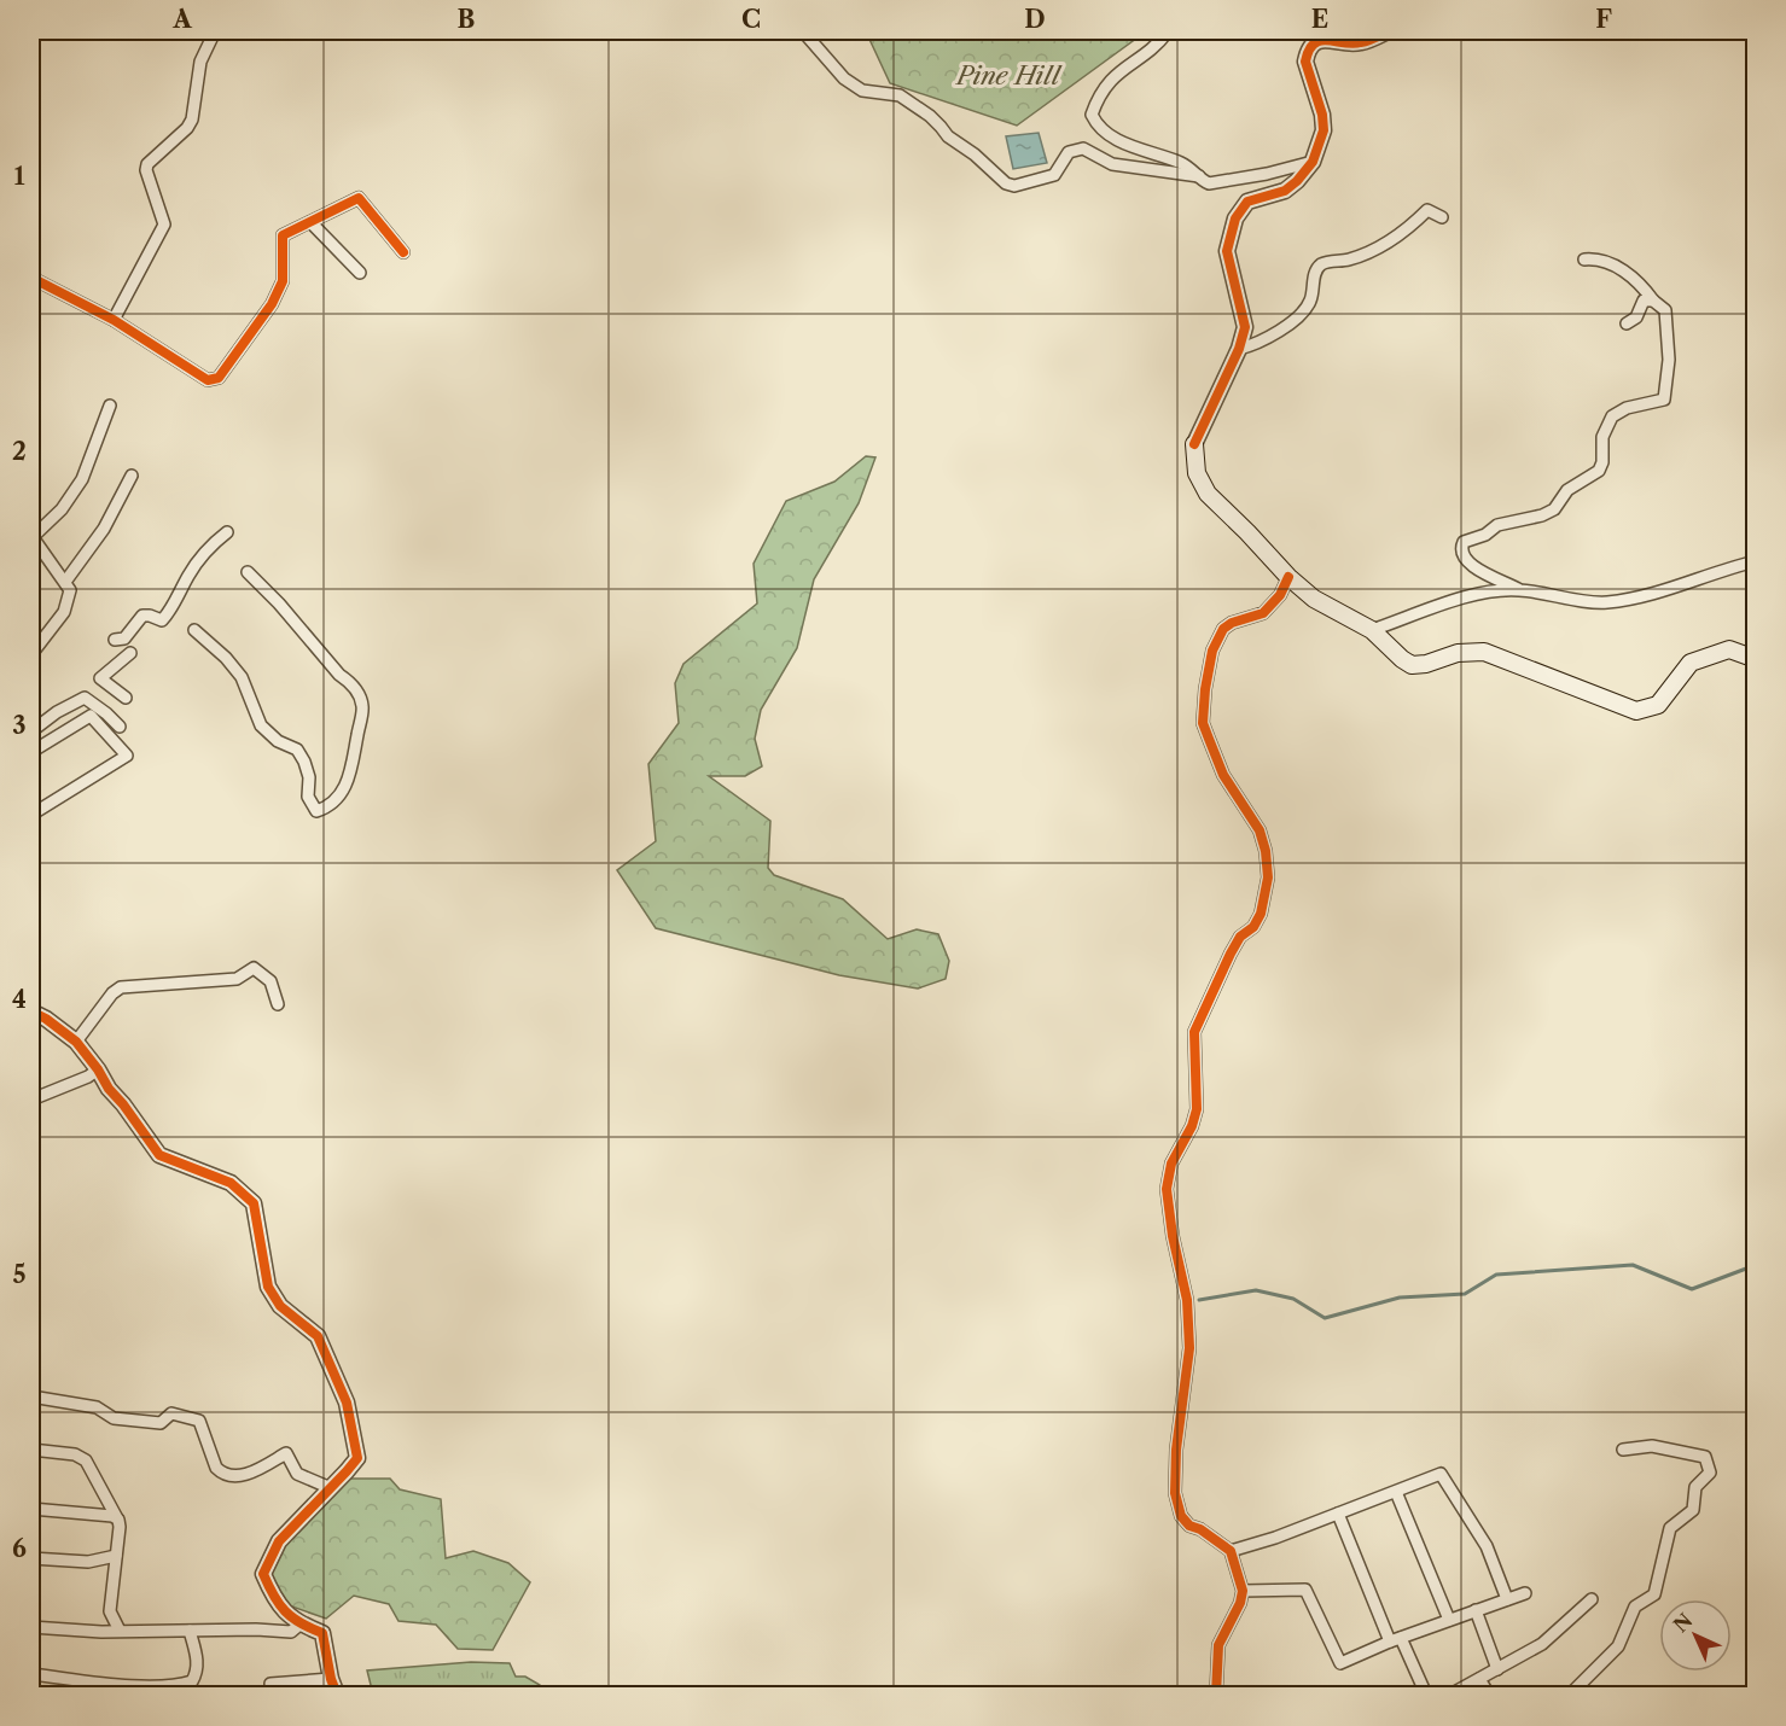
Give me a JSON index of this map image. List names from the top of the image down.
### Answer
{
  "parks": ["Pine Hill"],
  "north": "top left",
  "grid": {
    "columns": [
      "A",
      "B",
      "C",
      "D",
      "E",
      "F"
    ],
    "rows": [
      "1",
      "2",
      "3",
      "4",
      "5",
      "6"
    ]
  }
}
